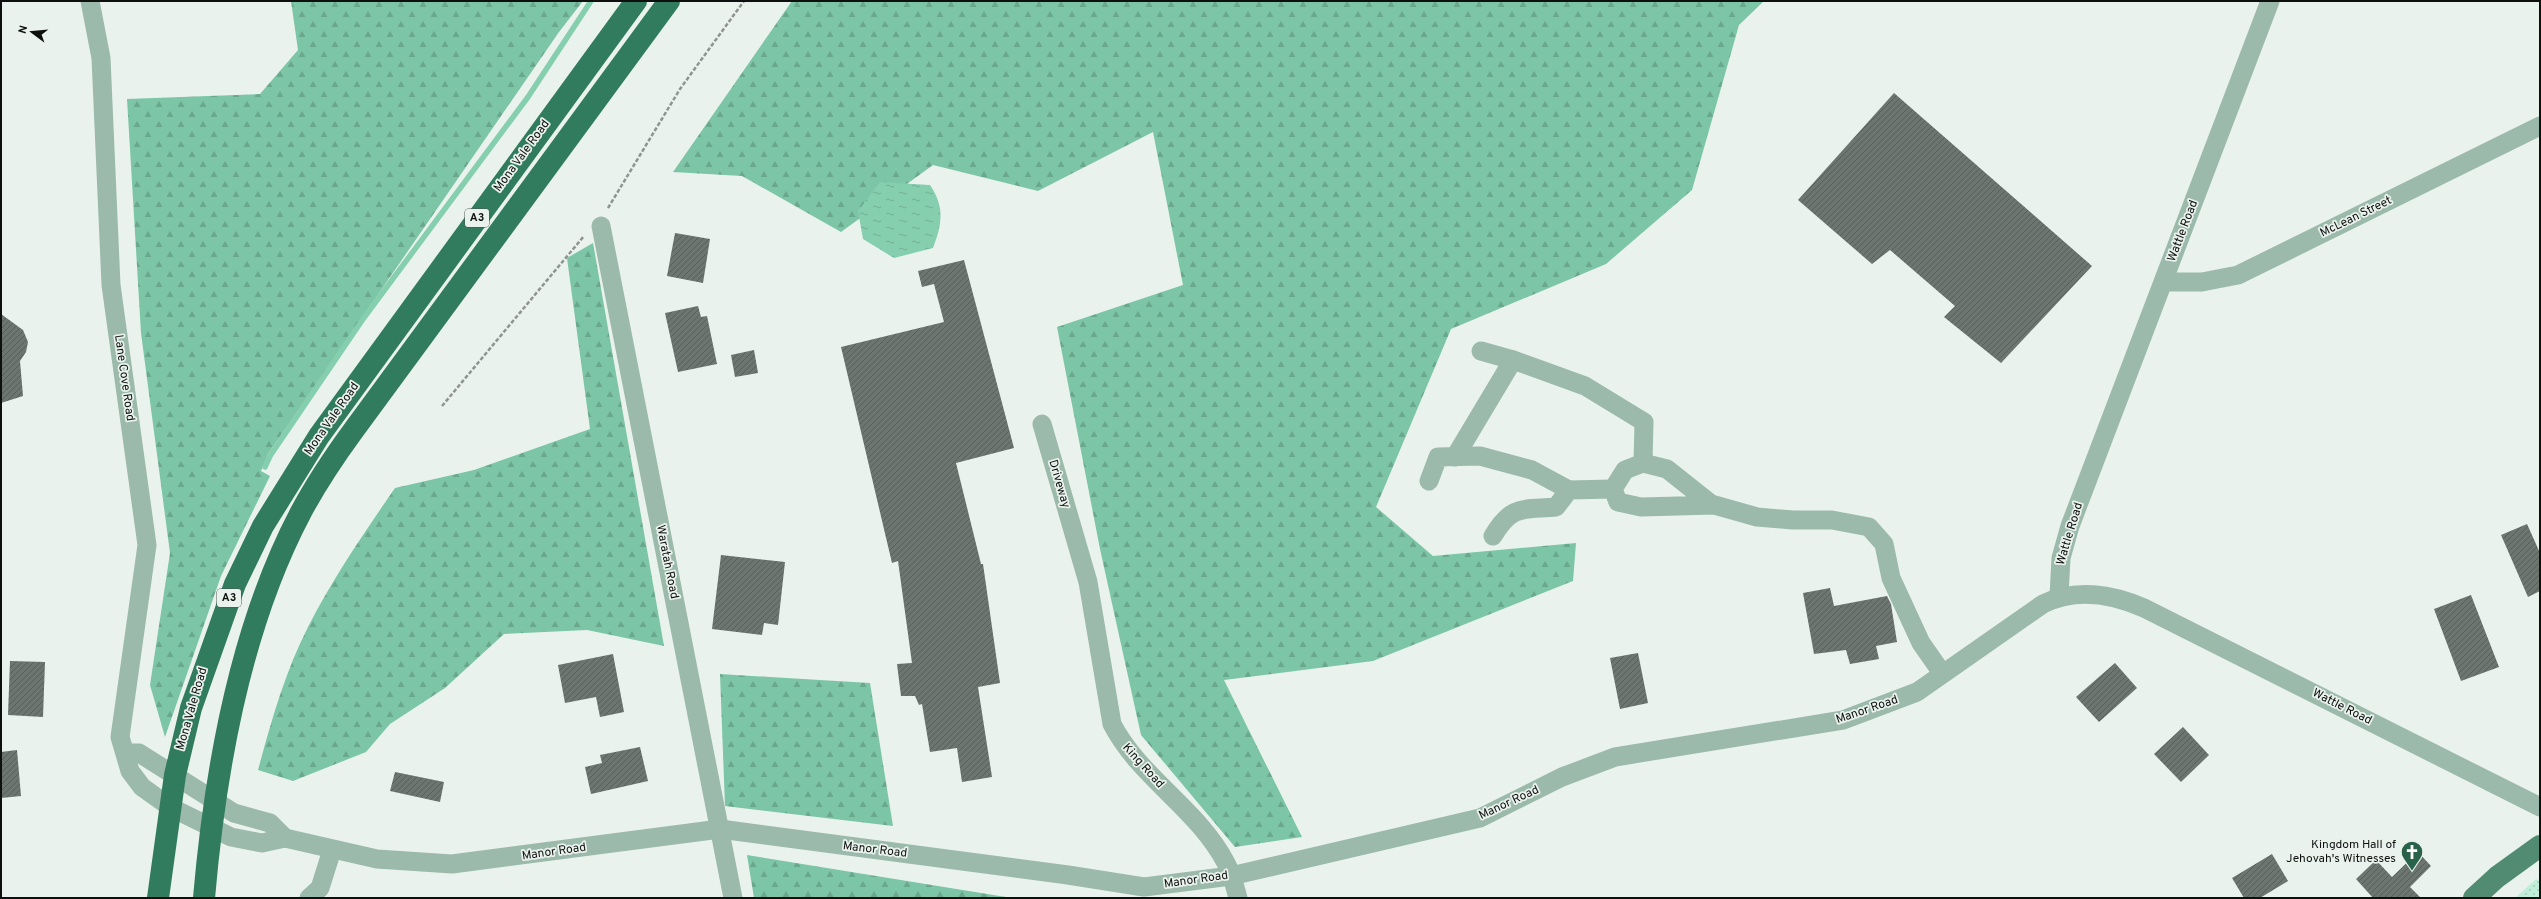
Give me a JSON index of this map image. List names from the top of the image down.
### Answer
{
  "streets": {
    "highway": ["Mona Vale Road", "A3"],
    "street": [
      "McLean Street",
      "Wattle Road",
      "Lane Cove Road",
      "Driveway",
      "Waratah Road",
      "Manor Road",
      "King Road"
    ]
  },
  "crossings": [
    ["Mona Vale Road", "Lane Cove Road"],
    ["Mona Vale Road", "Manor Road"],
    ["McLean Street", "Wattle Road"],
    ["Wattle Road", "Manor Road"],
    ["Lane Cove Road", "Manor Road"],
    ["Driveway", "King Road"],
    ["Waratah Road", "Manor Road"],
    ["Manor Road", "King Road"]
  ],
  "places": {
    "church": ["Kingdom Hall of Jehovah's Witnesses"]
  },
  "north": "left"
}
